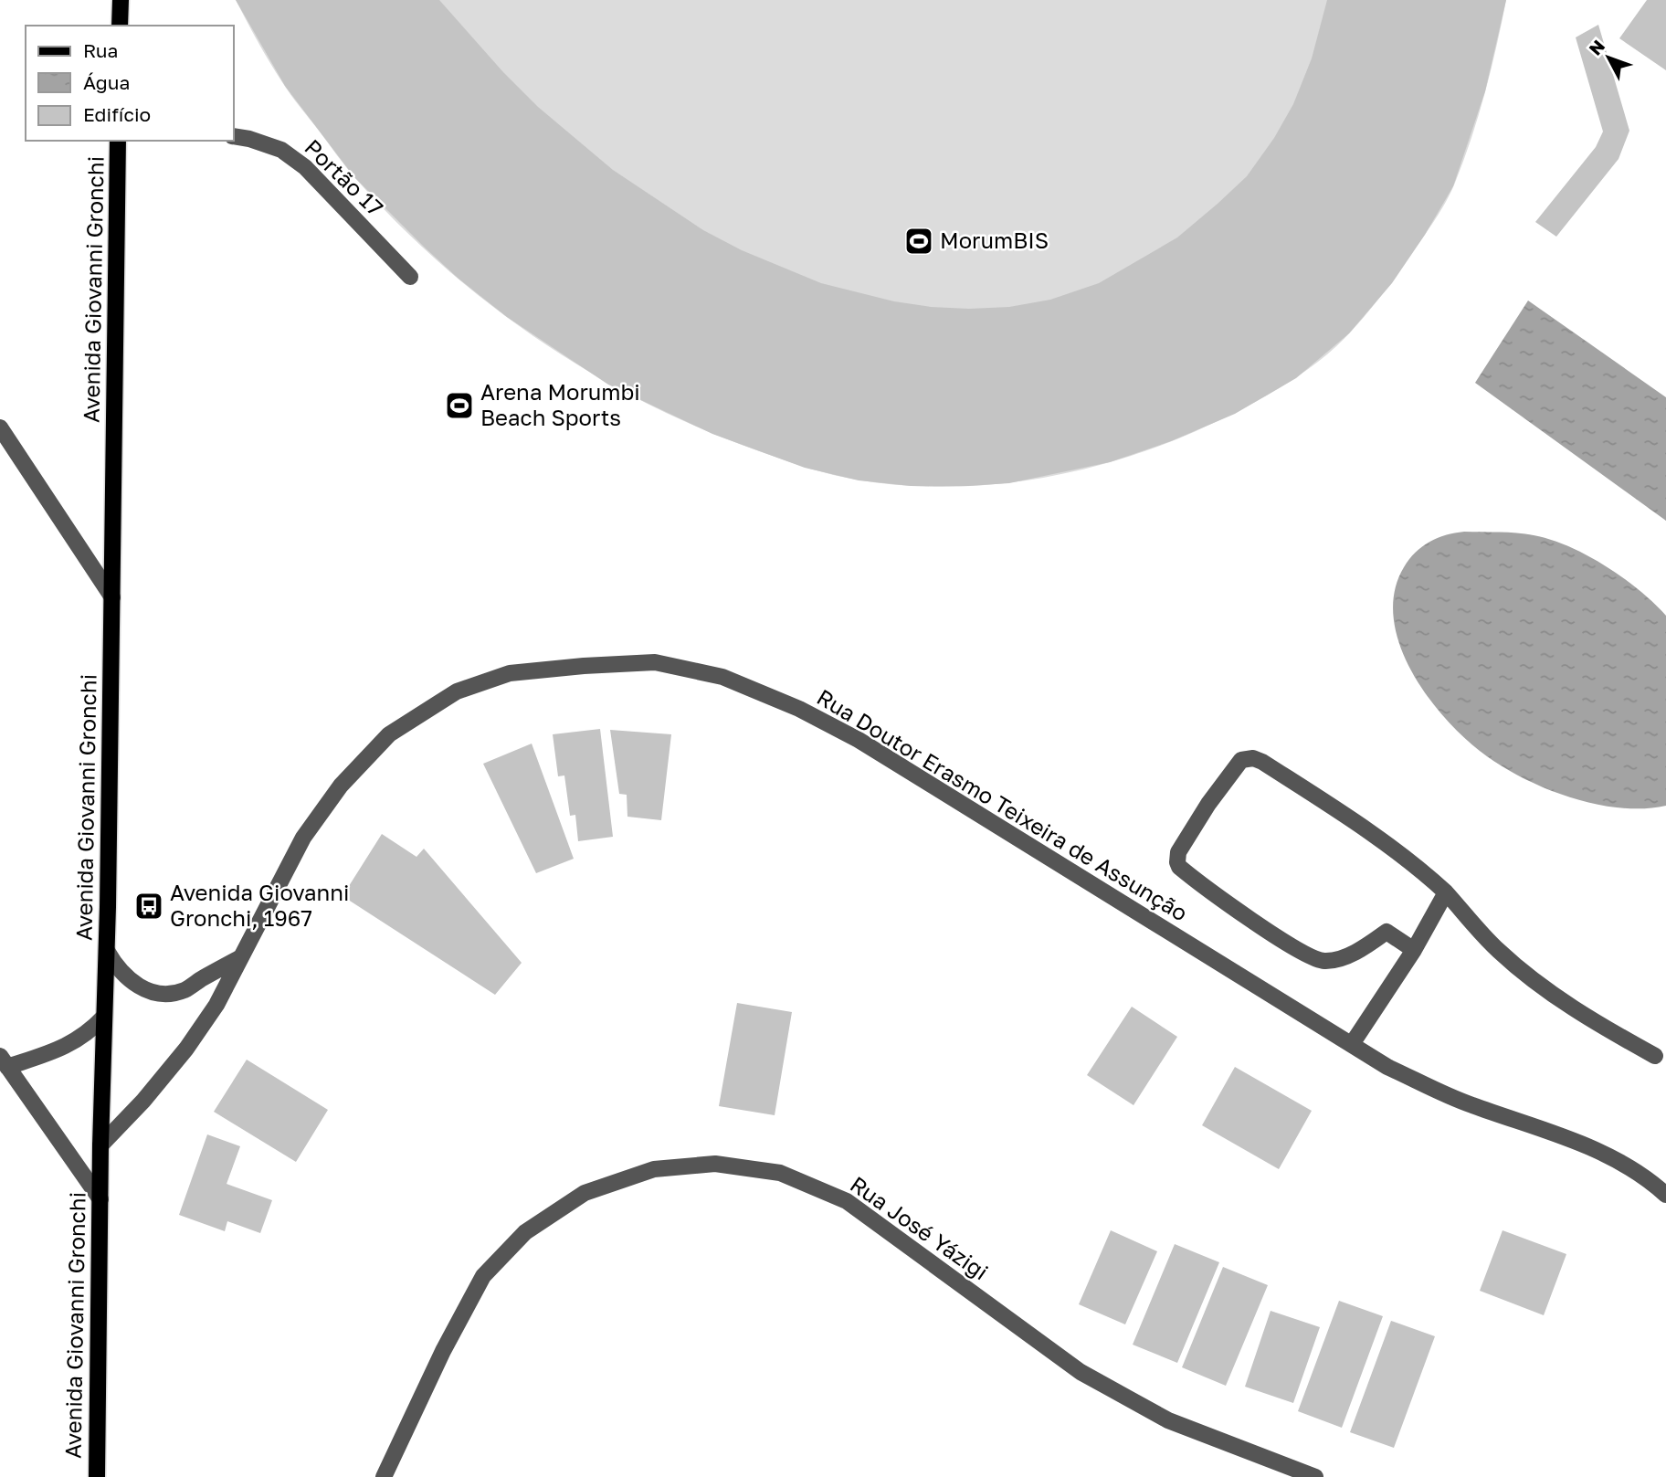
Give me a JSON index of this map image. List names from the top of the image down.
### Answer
{
  "streets": {
    "main road": ["Avenida Giovanni Gronchi"],
    "street": ["Portão 17", "Rua Doutor Erasmo Teixeira de Assunção", "Rua José Yázigi"]
  },
  "crossings": [
    ["Avenida Giovanni Gronchi", "Rua Doutor Erasmo Teixeira de Assunção"]
  ],
  "places": {
    "sports": ["MorumBIS", "Arena Morumbi Beach Sports"],
    "bus stop": ["Avenida Giovanni Gronchi, 1967"]
  },
  "legend": ["Rua", "Água", "Edifício"],
  "north": "top left"
}
